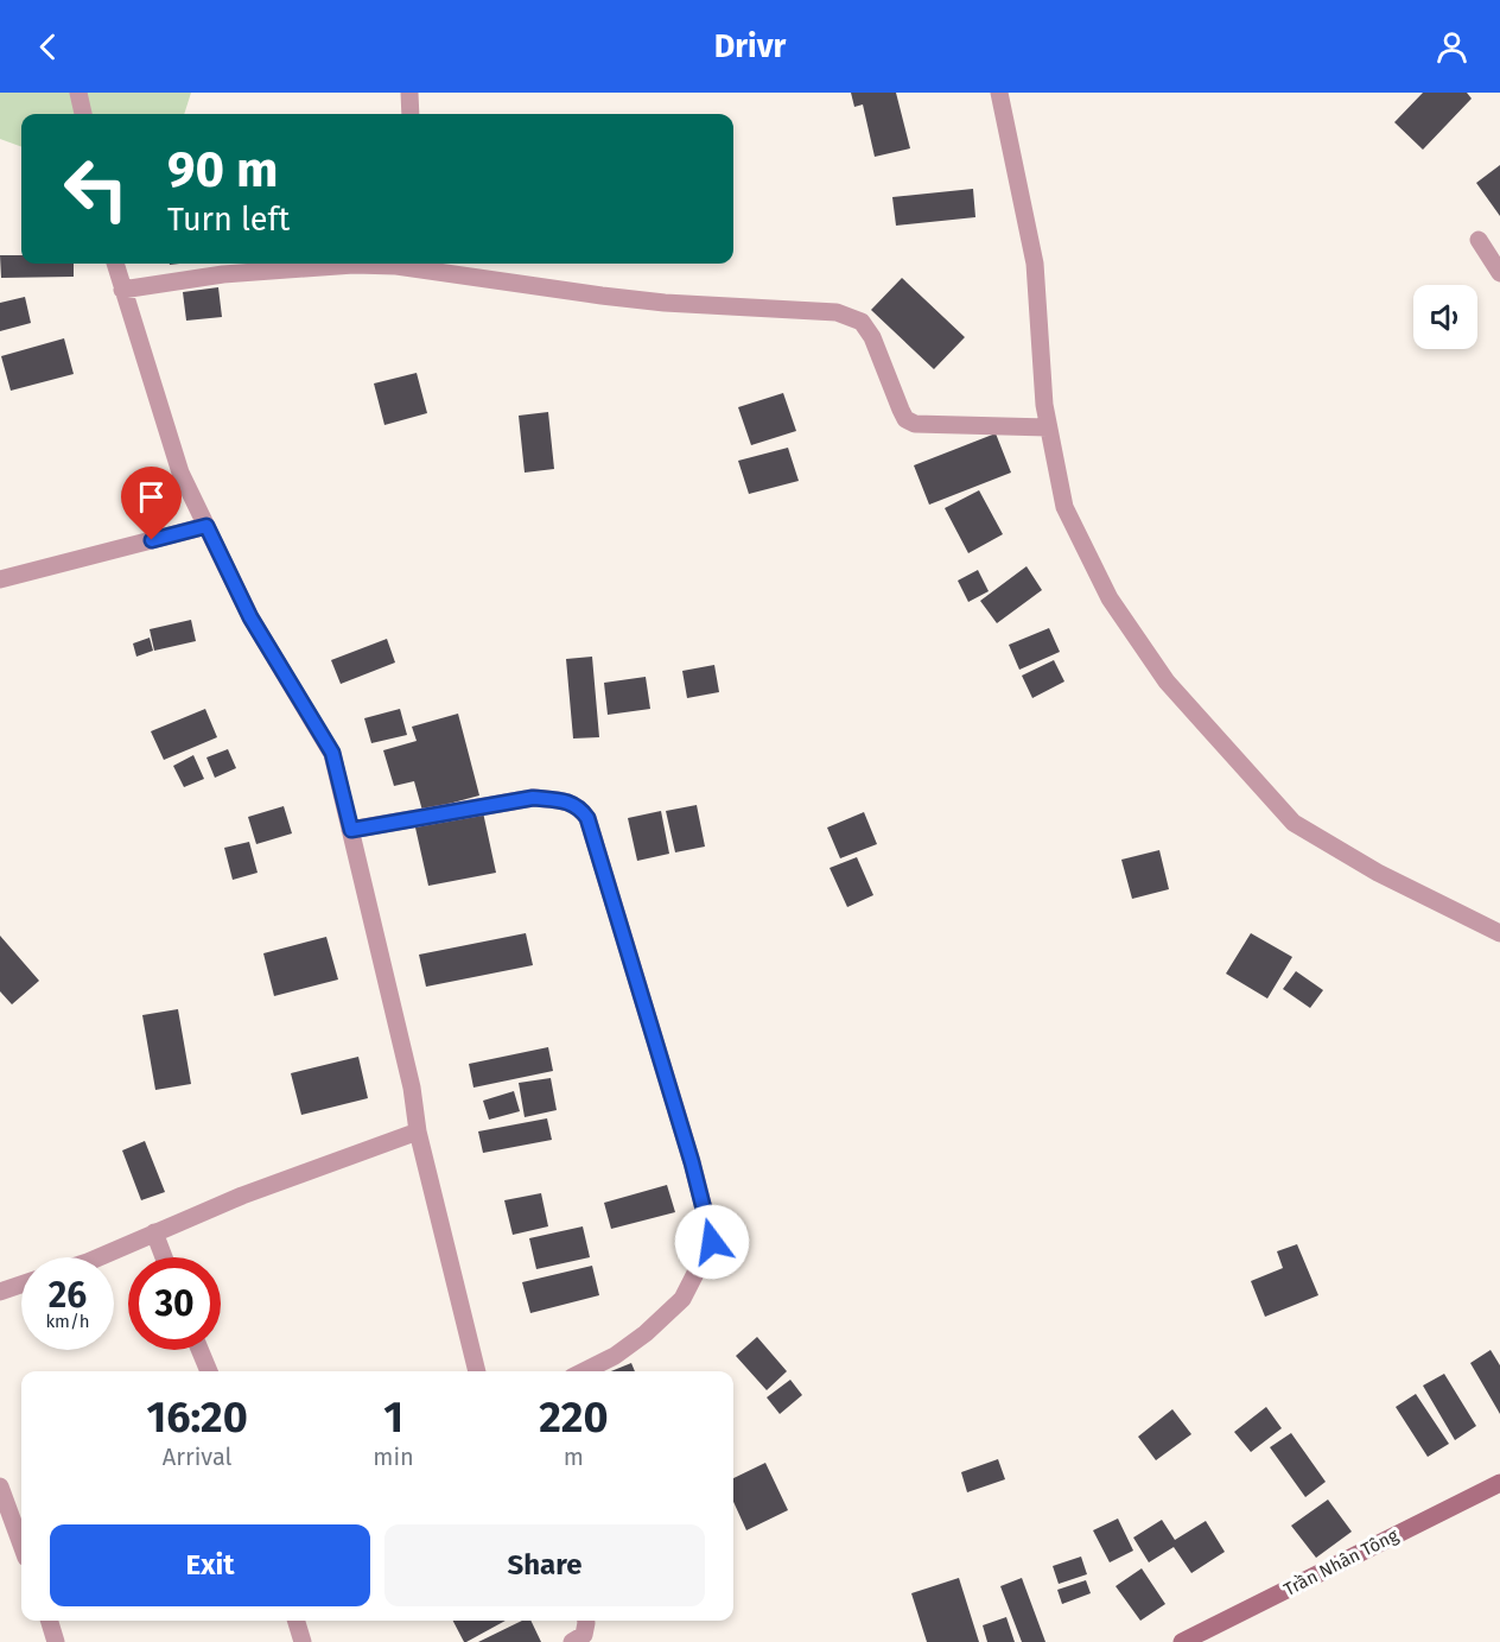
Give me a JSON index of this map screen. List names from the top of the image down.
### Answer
{
  "streets": {
    "street": ["Trần Nhân Tông"]
  },
  "page": {
    "header": "Drivr",
    "turn": ["90 m", "Turn left"],
    "speed": "26 km/h",
    "limit": "30",
    "eta": [
      "16:20",
      "Arrival",
      "1",
      "min",
      "220",
      "m"
    ],
    "buttons": ["Exit", "Share"]
  }
}
